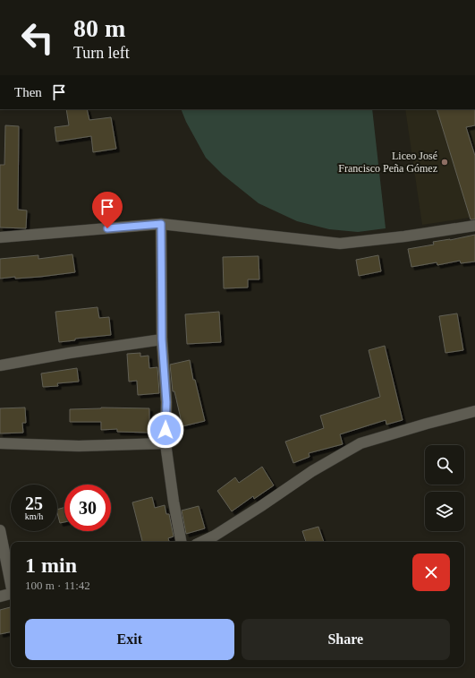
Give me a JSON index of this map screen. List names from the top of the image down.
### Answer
{
  "places": ["Liceo José Francisco Peña Gómez"],
  "page": {
    "turn": ["80 m", "Turn left"],
    "then": "Then",
    "speed": "25 km/h",
    "limit": "30",
    "heading": ["1 min", "100 m · 11:42"],
    "buttons": ["Exit", "Share"]
  }
}
